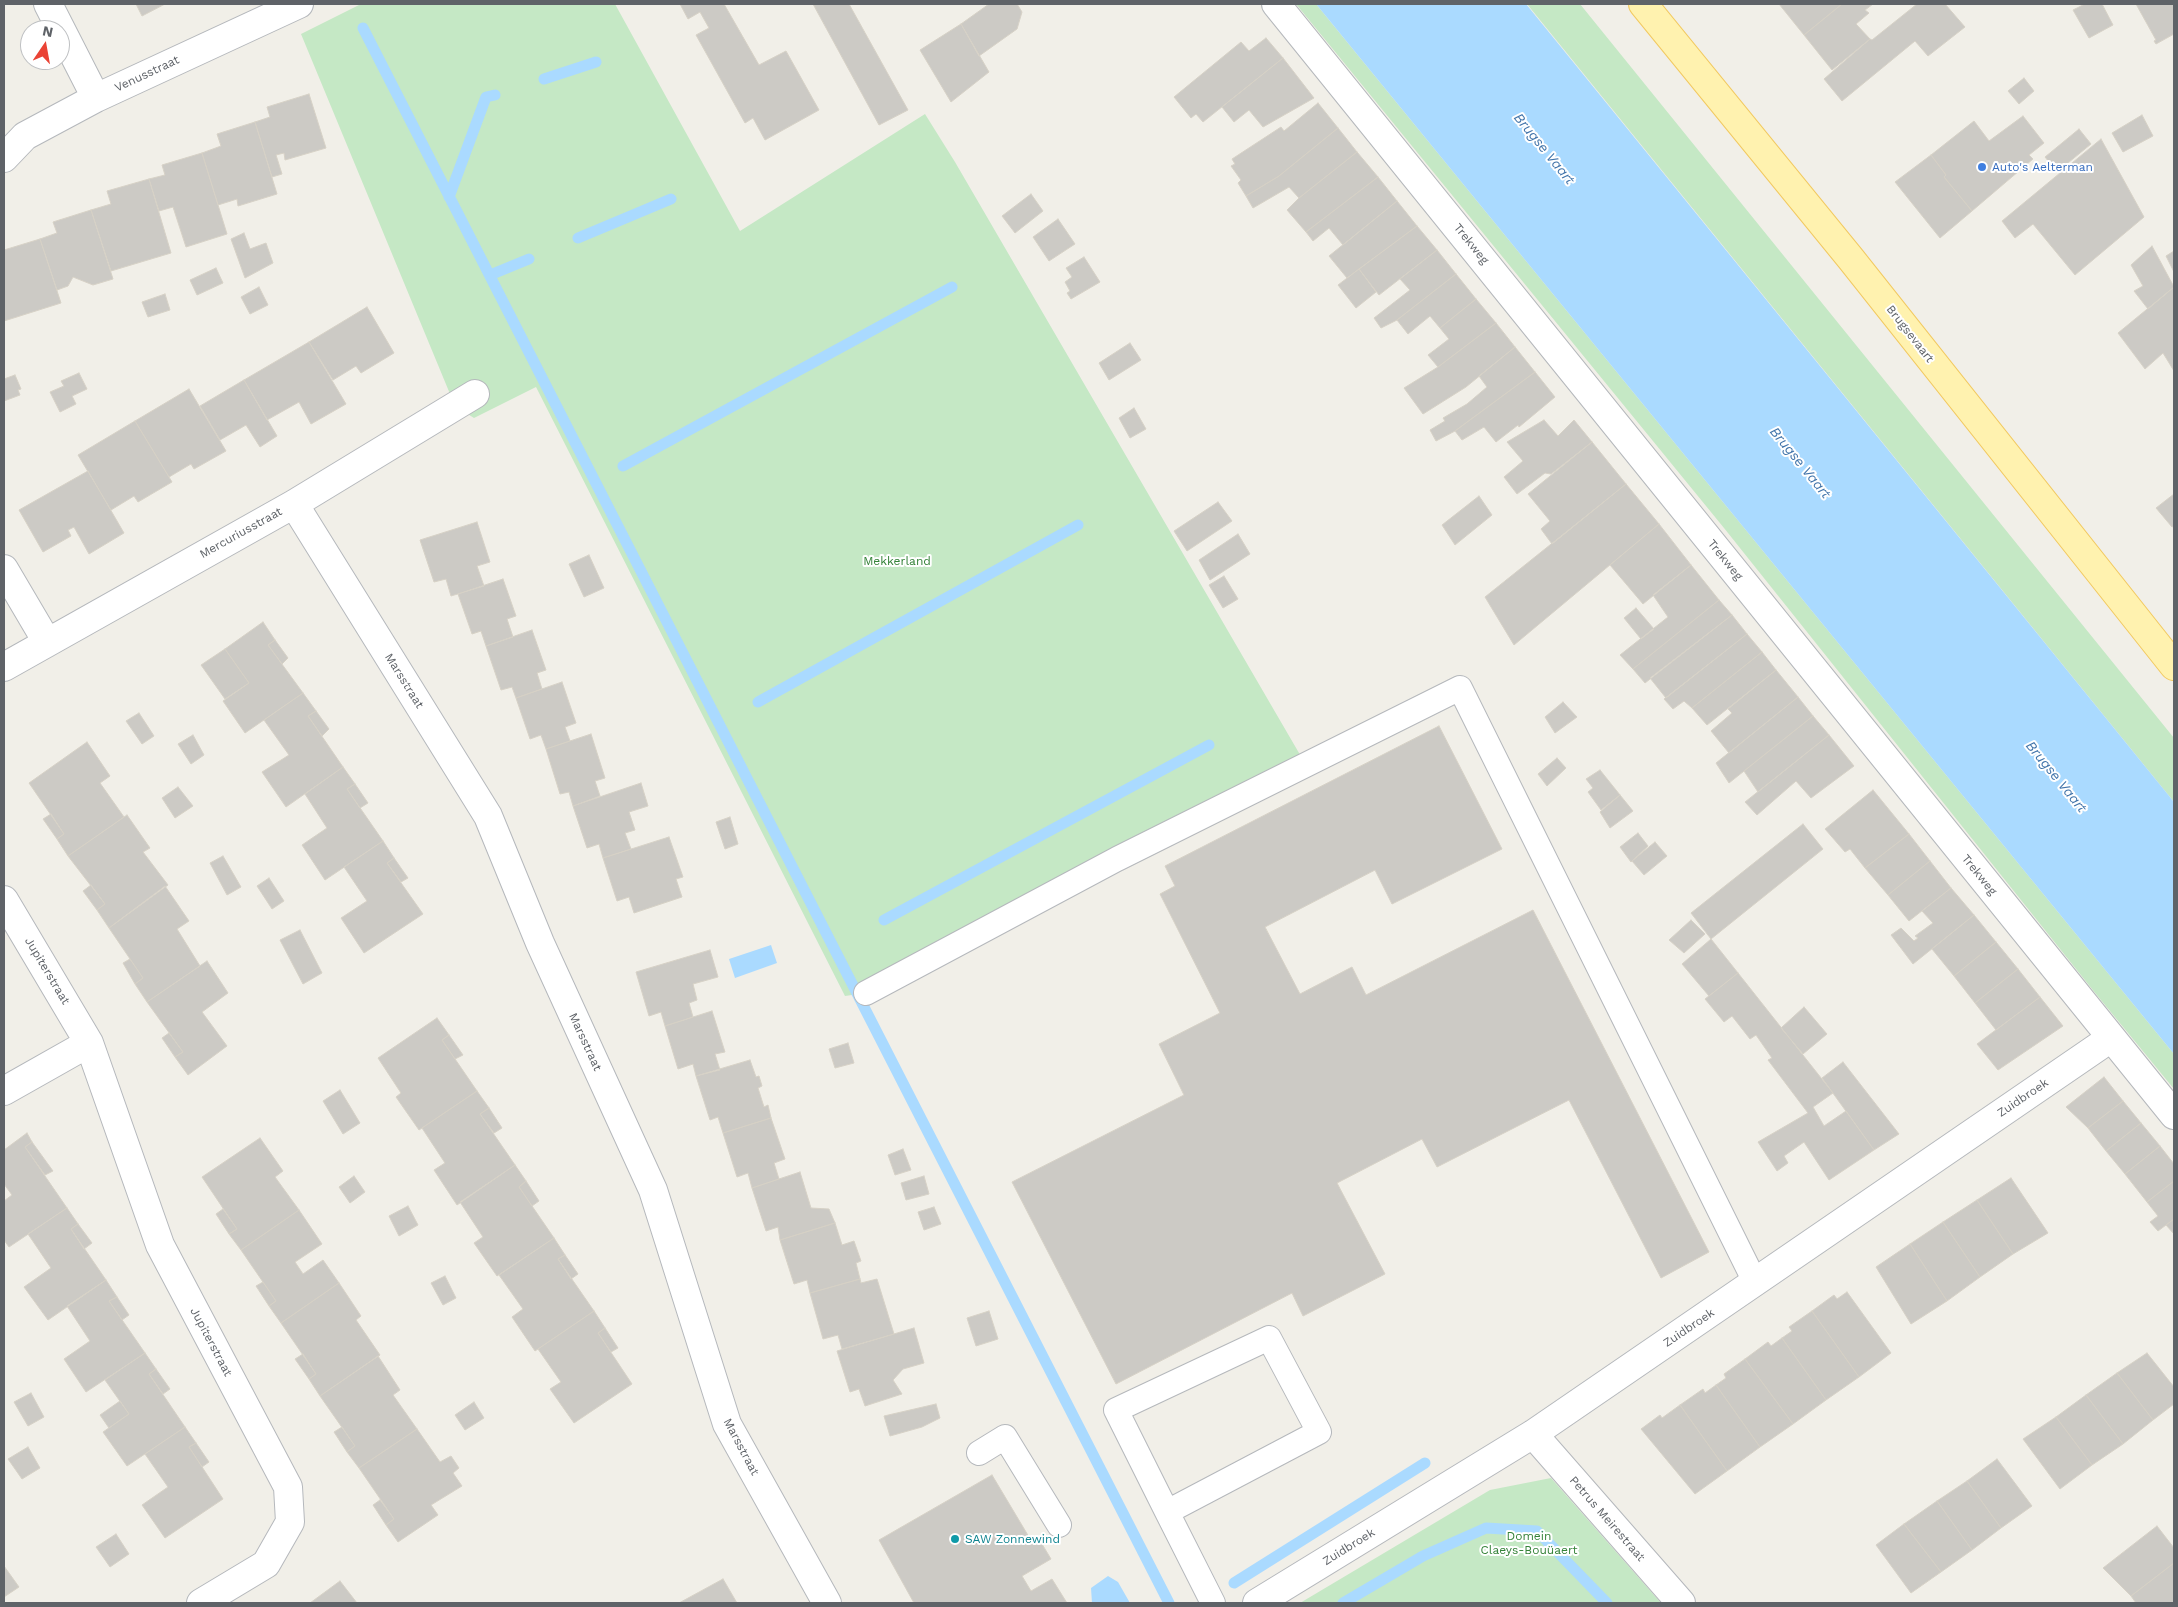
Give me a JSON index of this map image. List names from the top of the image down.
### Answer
{
  "streets": {
    "main road": ["Brugsevaart"],
    "street": [
      "Venusstraat",
      "Trekweg",
      "Mercuriusstraat",
      "Marsstraat",
      "Jupiterstraat",
      "Zuidbroek",
      "Petrus Meirestraat"
    ]
  },
  "crossings": [
    ["Trekweg", "Zuidbroek"],
    ["Mercuriusstraat", "Marsstraat"],
    ["Zuidbroek", "Petrus Meirestraat"]
  ],
  "water": ["Brugse Vaart"],
  "parks": ["Mekkerland", "Domein Claeys-Bouüaert"],
  "places": ["Auto's Aelterman", "SAW Zonnewind"],
  "north": "top"
}
